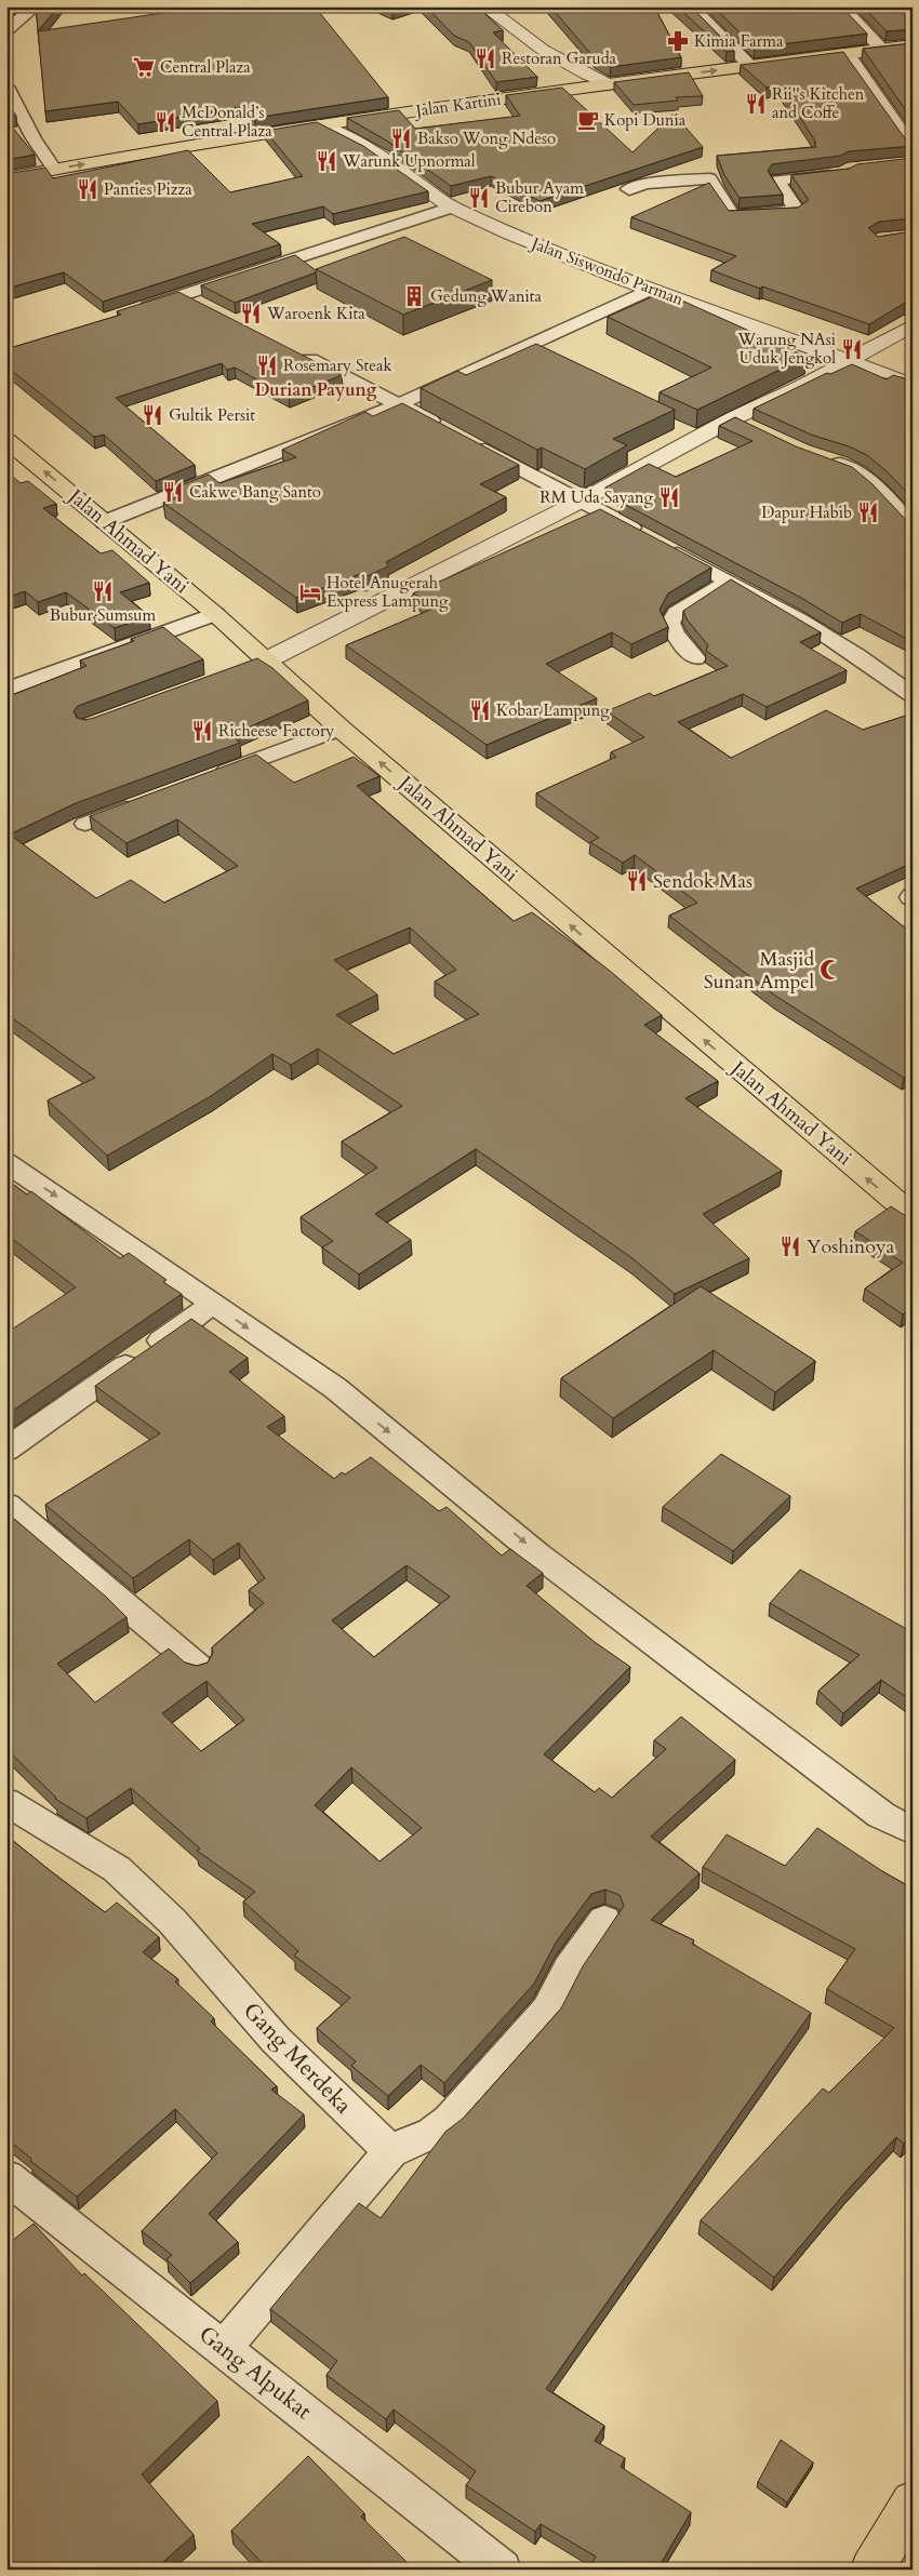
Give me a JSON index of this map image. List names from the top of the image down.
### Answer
{
  "streets": {
    "main road": ["Jalan Kartini", "Jalan Ahmad Yani"],
    "street": ["Jalan Siswondo Parman", "Gang Merdeka", "Gang Alpukat"]
  },
  "crossings": [
    ["Jalan Kartini", "Jalan Siswondo Parman"]
  ],
  "one_way": ["Jalan Kartini", "Jalan Ahmad Yani"],
  "districts": ["Durian Payung"],
  "places": {
    "pharmacy": ["Kimia Farma"],
    "restaurant": [
      "Restoran Garuda",
      "Rii''s Kitchen and Coffe",
      "McDonald’s Central Plaza",
      "Bakso Wong Ndeso",
      "Warunk Upnormal",
      "Panties Pizza",
      "Bubur Ayam Cirebon",
      "Waroenk Kita",
      "Warung NAsi Uduk Jengkol",
      "Rosemary Steak",
      "Gultik Persit",
      "Cakwe Bang Santo",
      "RM Uda Sayang",
      "Dapur Habib",
      "Bubur Sumsum",
      "Kobar Lampung",
      "Richeese Factory",
      "Sendok Mas",
      "Yoshinoya"
    ],
    "supermarket": ["Central Plaza"],
    "cafe": ["Kopi Dunia"],
    "building": ["Gedung Wanita"],
    "hotel": ["Hotel Anugerah Express Lampung"],
    "mosque": ["Masjid Sunan Ampel"]
  }
}
